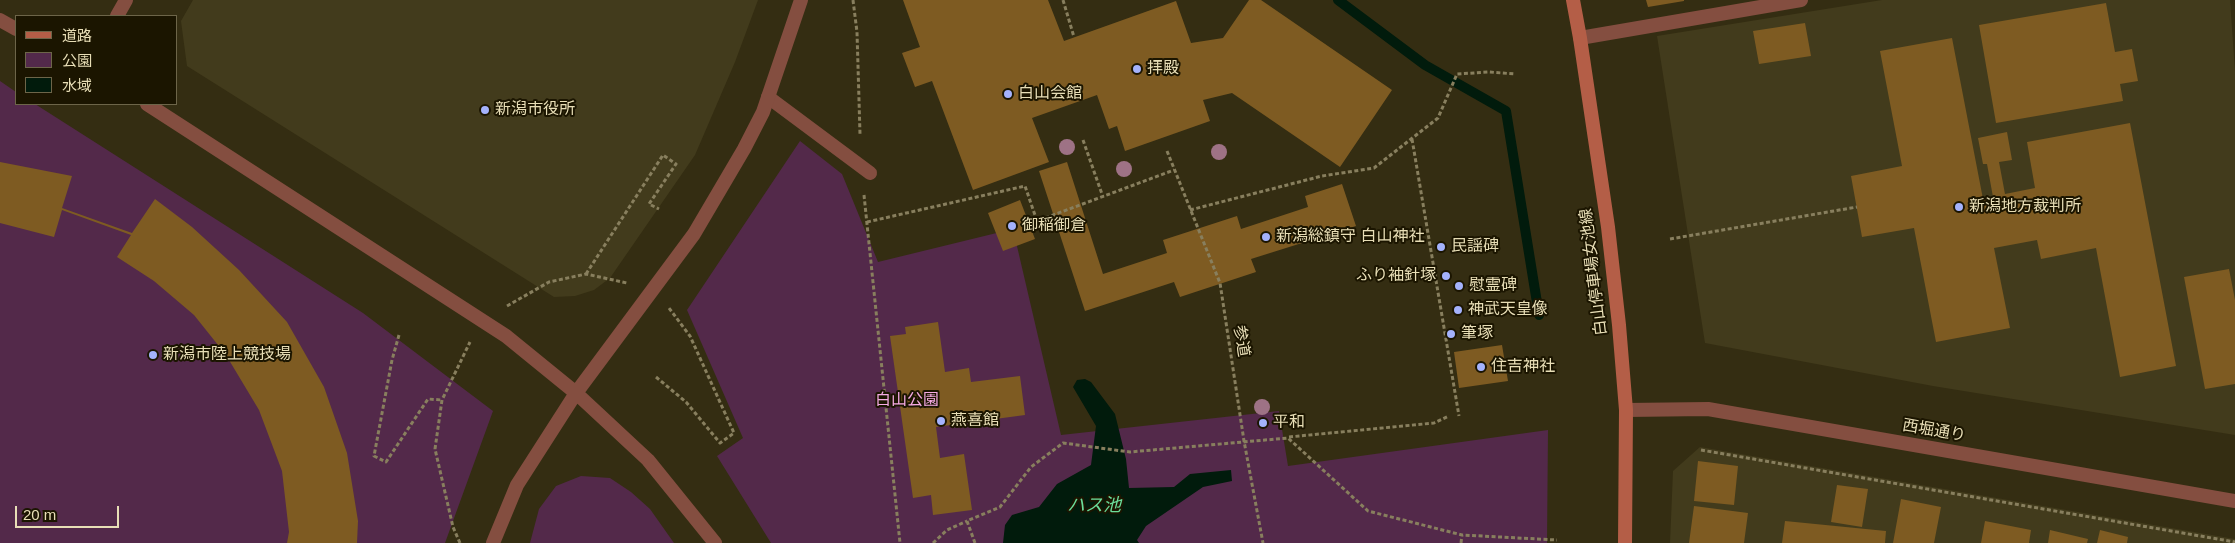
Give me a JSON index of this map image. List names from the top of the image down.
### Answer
{
  "streets": {
    "main road": ["白山停車場女池線"],
    "street": ["西堀通り"],
    "path": ["参道"]
  },
  "crossings": [
    ["白山停車場女池線", "西堀通り"]
  ],
  "water": ["ハス池"],
  "parks": ["白山公園"],
  "places": [
    "拝殿",
    "白山会館",
    "新潟市役所",
    "新潟地方裁判所",
    "御稲御倉",
    "新潟総鎮守 白山神社",
    "民謡碑",
    "ふり袖針塚",
    "慰霊碑",
    "神武天皇像",
    "筆塚",
    "新潟市陸上競技場",
    "住吉神社",
    "燕喜館",
    "平和"
  ],
  "legend": ["道路", "公園", "水域"],
  "scale_bar": "20 m"
}
